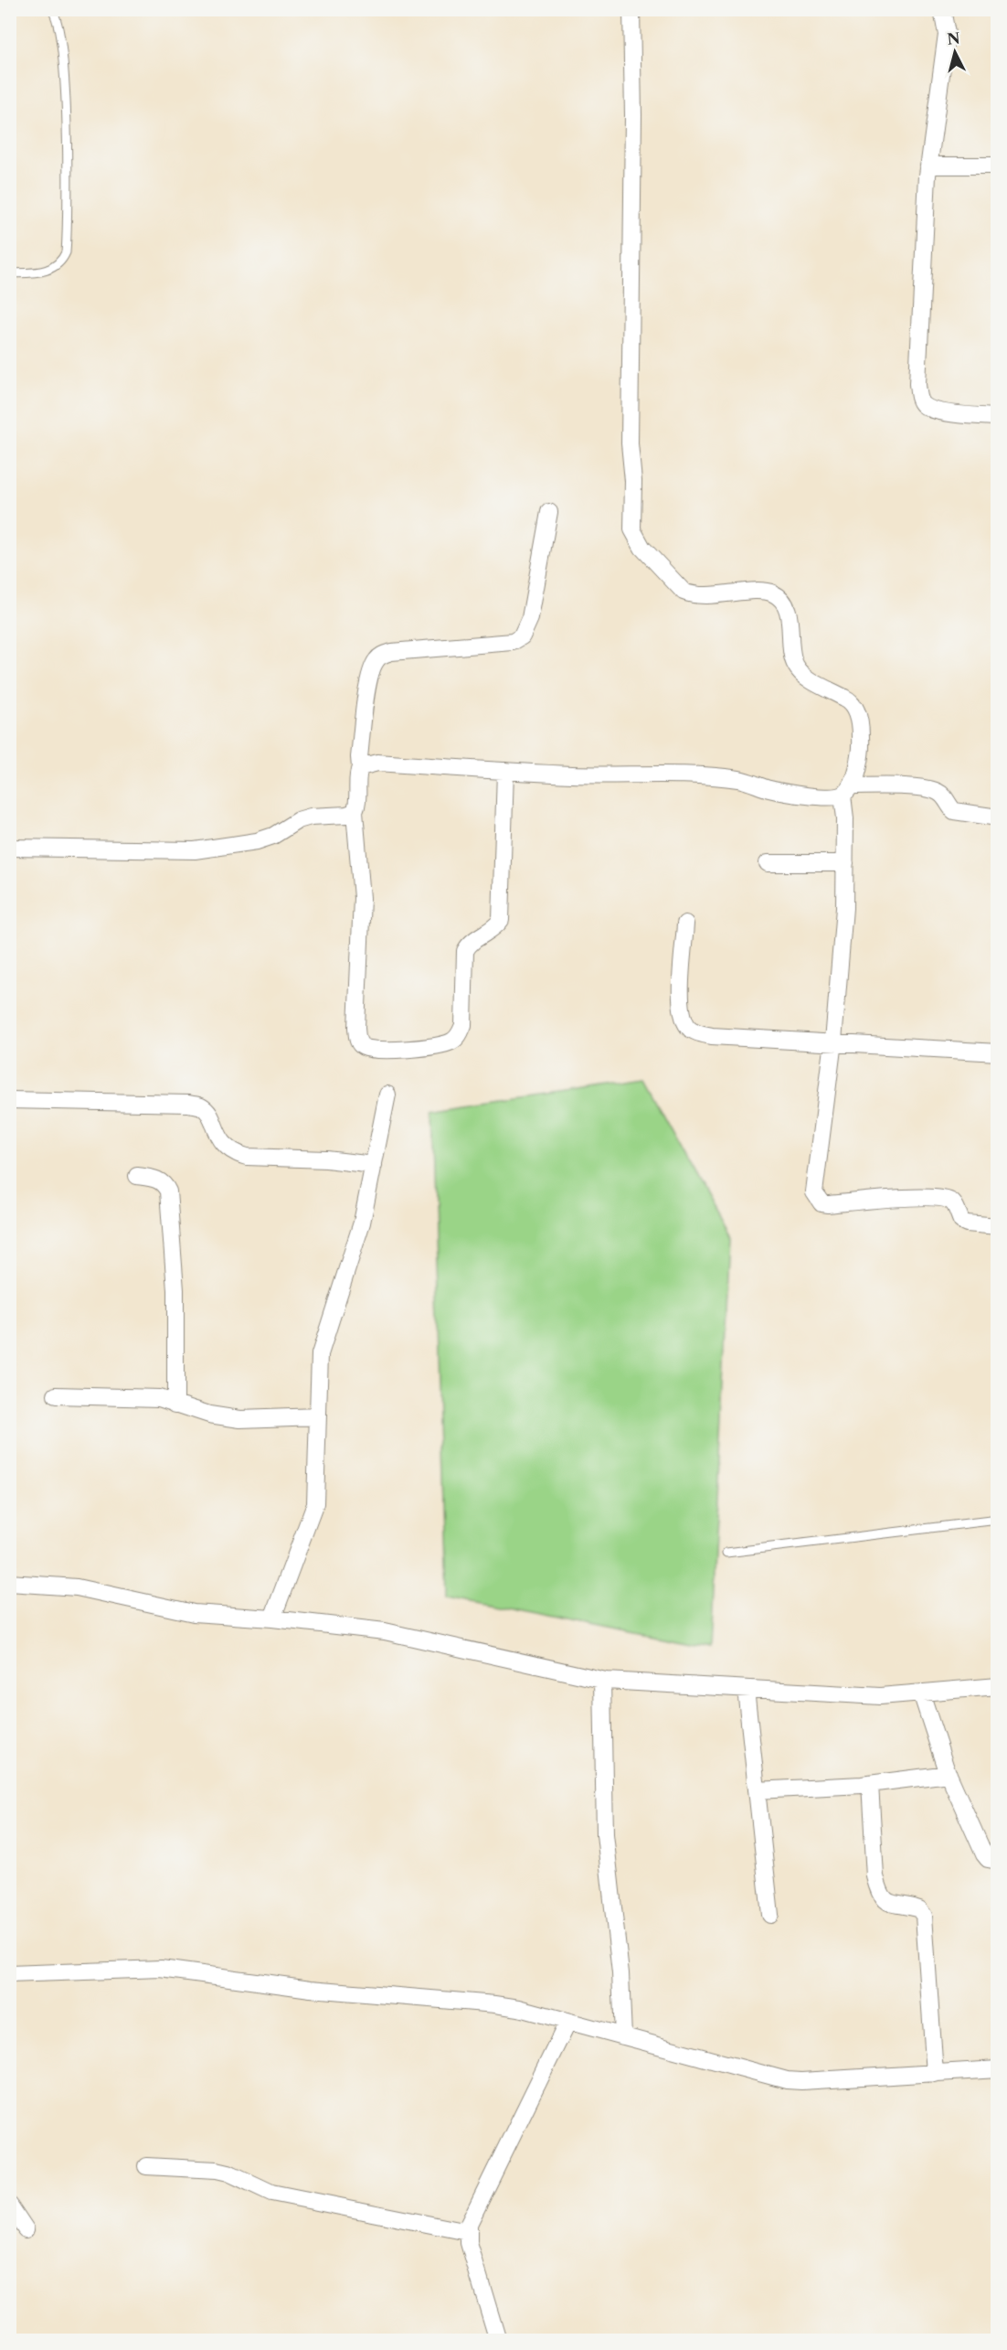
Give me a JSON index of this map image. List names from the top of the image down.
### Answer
{
  "north": "top"
}
